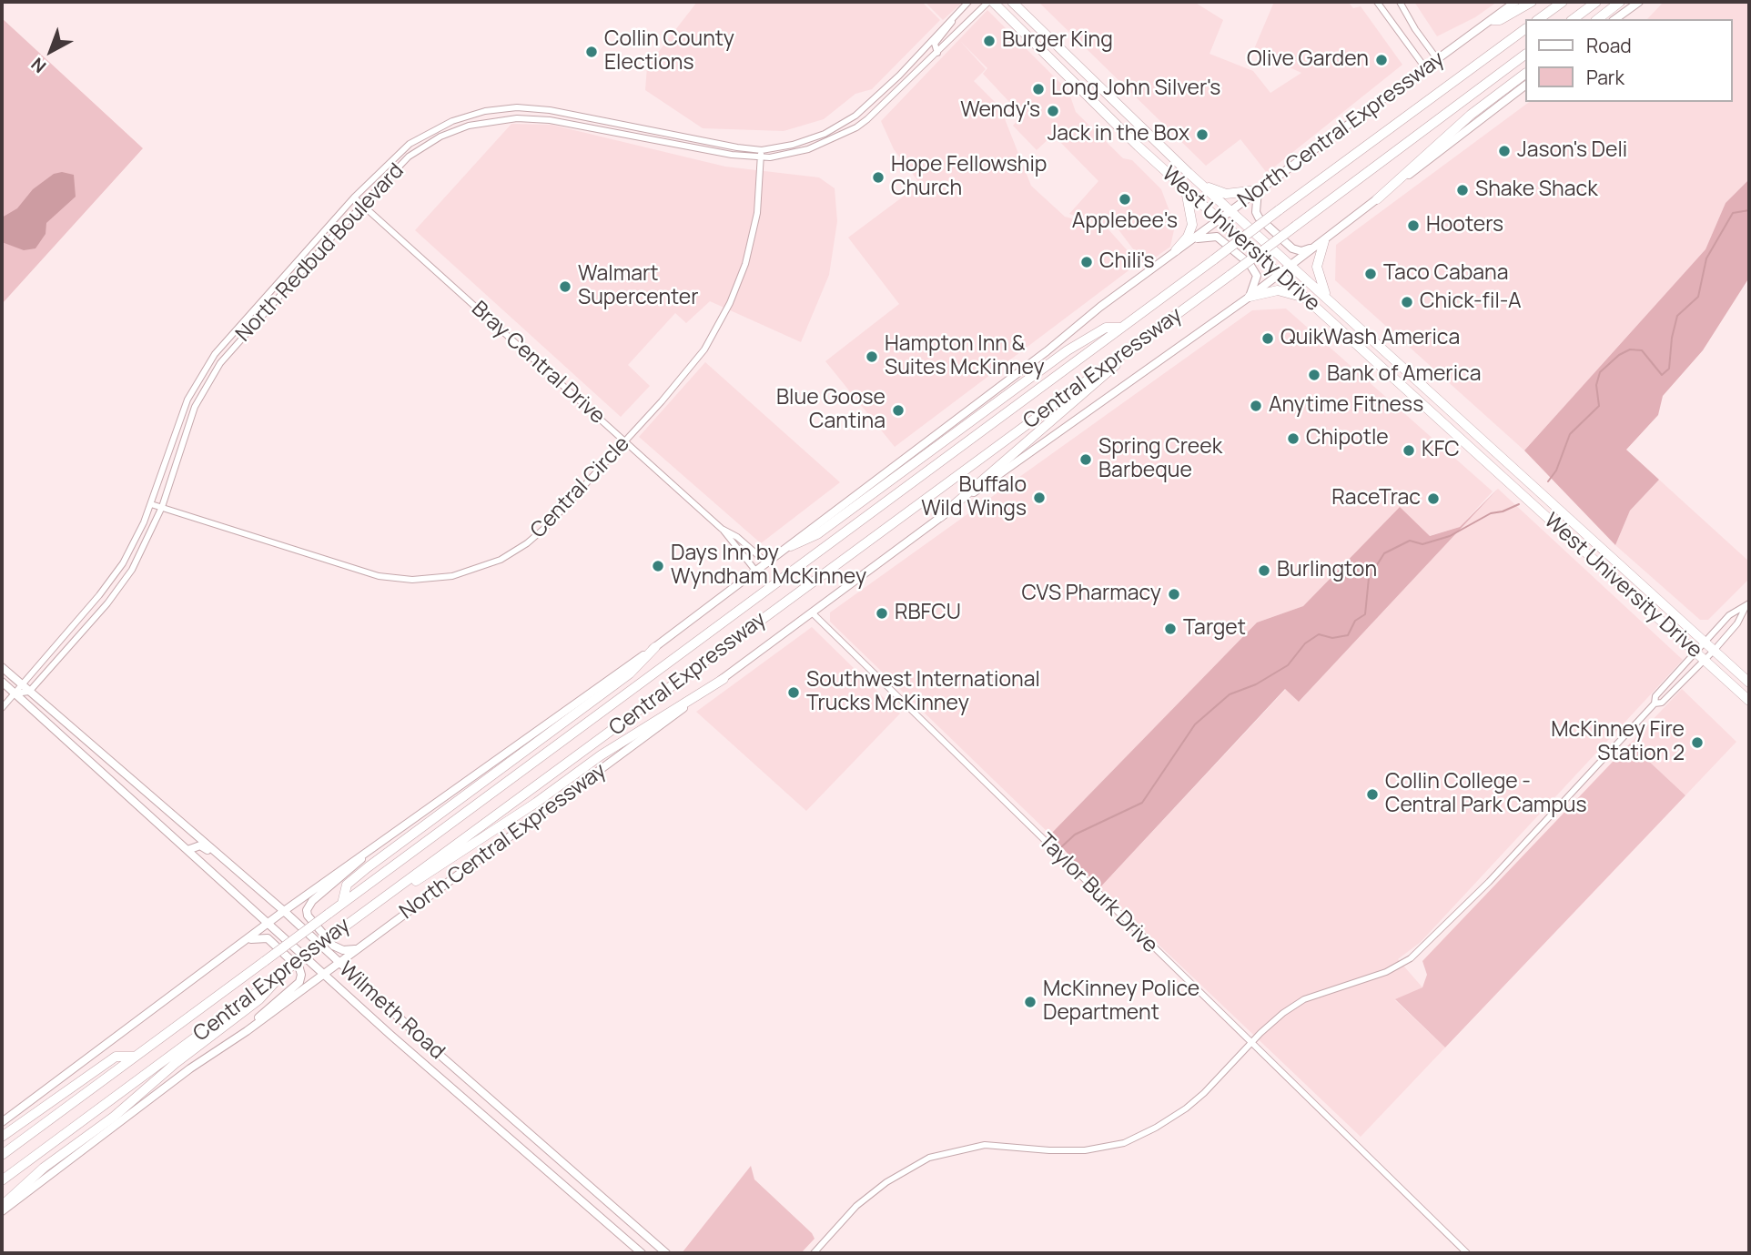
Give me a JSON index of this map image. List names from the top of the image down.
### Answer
{
  "streets": {
    "highway": ["West University Drive", "Central Expressway"],
    "main road": ["North Central Expressway", "Wilmeth Road"],
    "street": [
      "North Redbud Boulevard",
      "Bray Central Drive",
      "Central Circle",
      "Taylor Burk Drive"
    ]
  },
  "crossings": [
    ["North Central Expressway", "West University Drive"],
    ["North Central Expressway", "Bray Central Drive"],
    ["North Central Expressway", "Taylor Burk Drive"],
    ["North Central Expressway", "Wilmeth Road"],
    ["West University Drive", "North Redbud Boulevard"],
    ["North Redbud Boulevard", "Bray Central Drive"],
    ["North Redbud Boulevard", "Central Circle"],
    ["North Redbud Boulevard", "Wilmeth Road"],
    ["Bray Central Drive", "Central Circle"]
  ],
  "places": [
    "Burger King",
    "Collin County Elections",
    "Olive Garden",
    "Long John Silver's",
    "Wendy's",
    "Jack in the Box",
    "Jason's Deli",
    "Hope Fellowship Church",
    "Shake Shack",
    "Applebee's",
    "Hooters",
    "Chili's",
    "Taco Cabana",
    "Walmart Supercenter",
    "Chick-fil-A",
    "QuikWash America",
    "Hampton Inn & Suites McKinney",
    "Bank of America",
    "Anytime Fitness",
    "Blue Goose Cantina",
    "Chipotle",
    "KFC",
    "Spring Creek Barbeque",
    "Buffalo Wild Wings",
    "RaceTrac",
    "Days Inn by Wyndham McKinney",
    "Burlington",
    "CVS Pharmacy",
    "RBFCU",
    "Target",
    "Southwest International Trucks McKinney",
    "McKinney Fire Station 2",
    "Collin College - Central Park Campus",
    "McKinney Police Department"
  ],
  "legend": ["Road", "Park"],
  "north": "bottom left"
}
